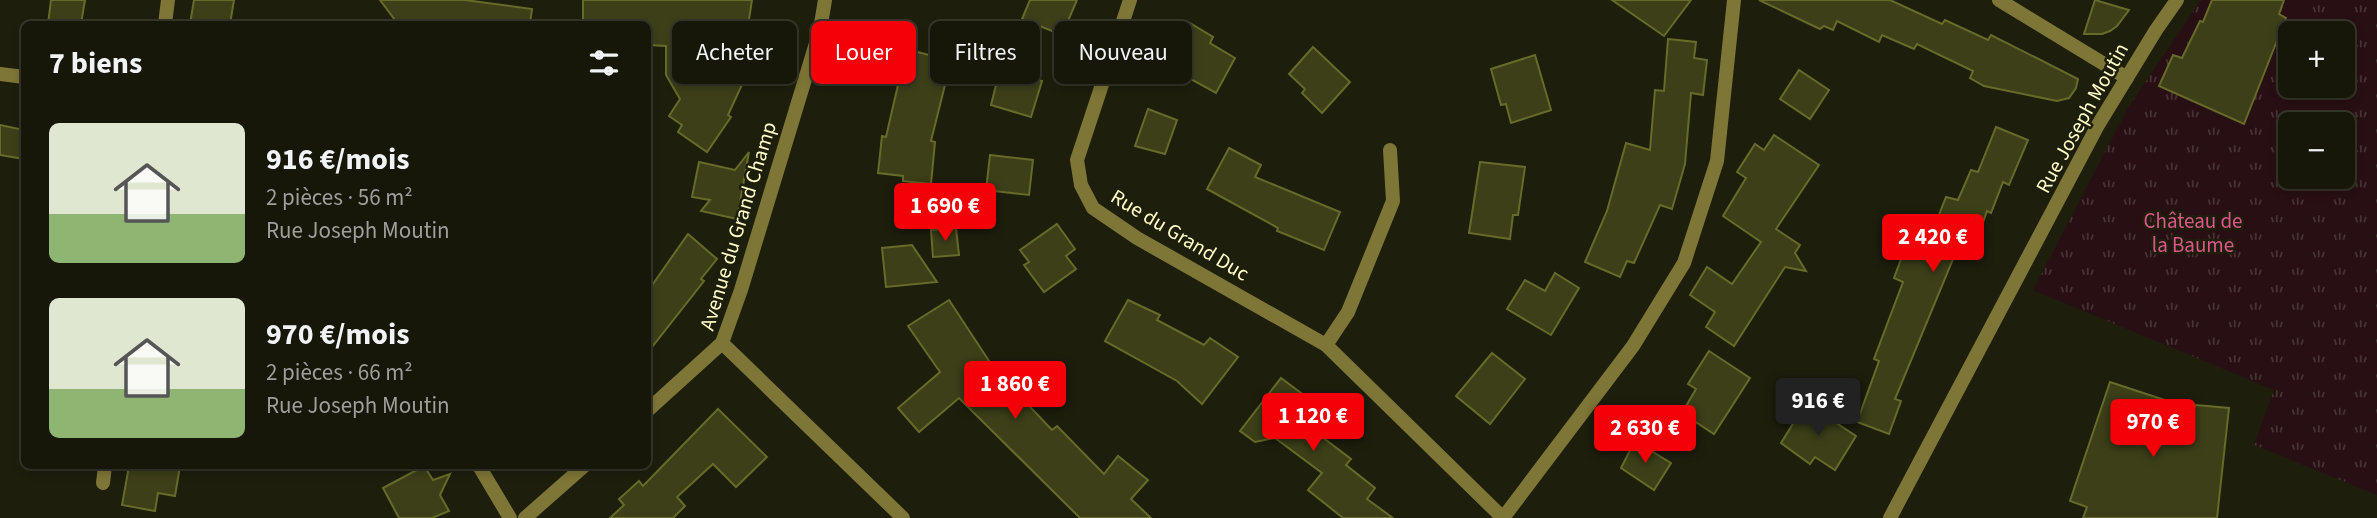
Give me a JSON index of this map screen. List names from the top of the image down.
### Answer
{
  "streets": {
    "street": ["Rue Joseph Moutin", "Avenue du Grand Champ", "Rue du Grand Duc"]
  },
  "parks": ["Château de la Baume"],
  "page": {
    "map_buttons": ["+", "−"],
    "chip": [
      "Acheter",
      "Louer",
      "Filtres",
      "Nouveau"
    ],
    "heading": "7 biens",
    "list": [
      {
        "name": "916 €/mois",
        "note": "2 pièces · 56 m² · Rue Joseph Moutin"
      },
      {
        "name": "970 €/mois",
        "note": "2 pièces · 66 m² · Rue Joseph Moutin"
      }
    ],
    "price": [
      "1 690 €",
      "2 420 €",
      "1 860 €",
      "916 €",
      "1 120 €",
      "970 €",
      "2 630 €"
    ]
  }
}
